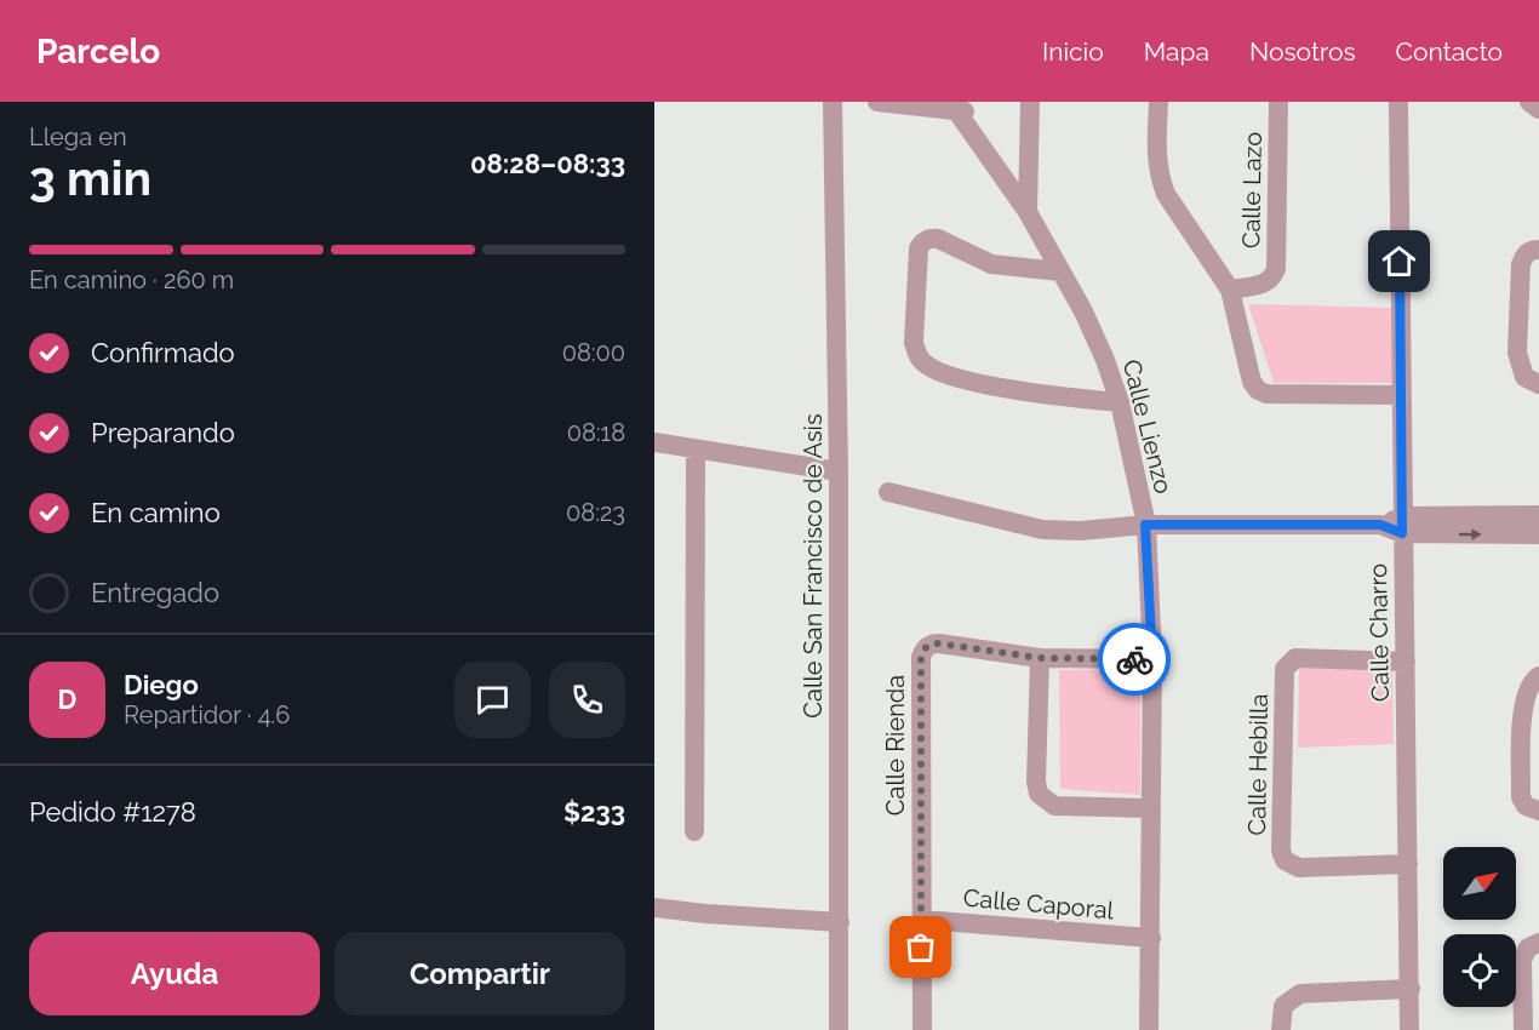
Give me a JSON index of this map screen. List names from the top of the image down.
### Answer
{
  "streets": {
    "street": [
      "Calle Lazo",
      "Calle Lienzo",
      "Calle San Francisco de Asis",
      "Calle Charro",
      "Calle Rienda",
      "Calle Hebilla",
      "Calle Caporal"
    ]
  },
  "crossings": [
    ["Calle Lienzo", "Calle Rienda"],
    ["Calle Lienzo", "Calle Caporal"],
    ["Calle Charro", "Calle Hebilla"],
    ["Calle Rienda", "Calle Caporal"]
  ],
  "north": "top right",
  "page": {
    "header": "Parcelo",
    "nav": [
      "Inicio",
      "Mapa",
      "Nosotros",
      "Contacto"
    ],
    "heading": ["3 min", "Llega en", "08:28–08:33"],
    "panel": [
      "Diego",
      "Repartidor · 4.6",
      "Pedido #1278",
      "$233"
    ],
    "bar": "En camino · 260 m",
    "list": [
      ["Confirmado", "08:00"],
      ["Preparando", "08:18"],
      ["En camino", "08:23"],
      "Entregado"
    ],
    "round": "D",
    "buttons": ["Ayuda", "Compartir"]
  }
}
